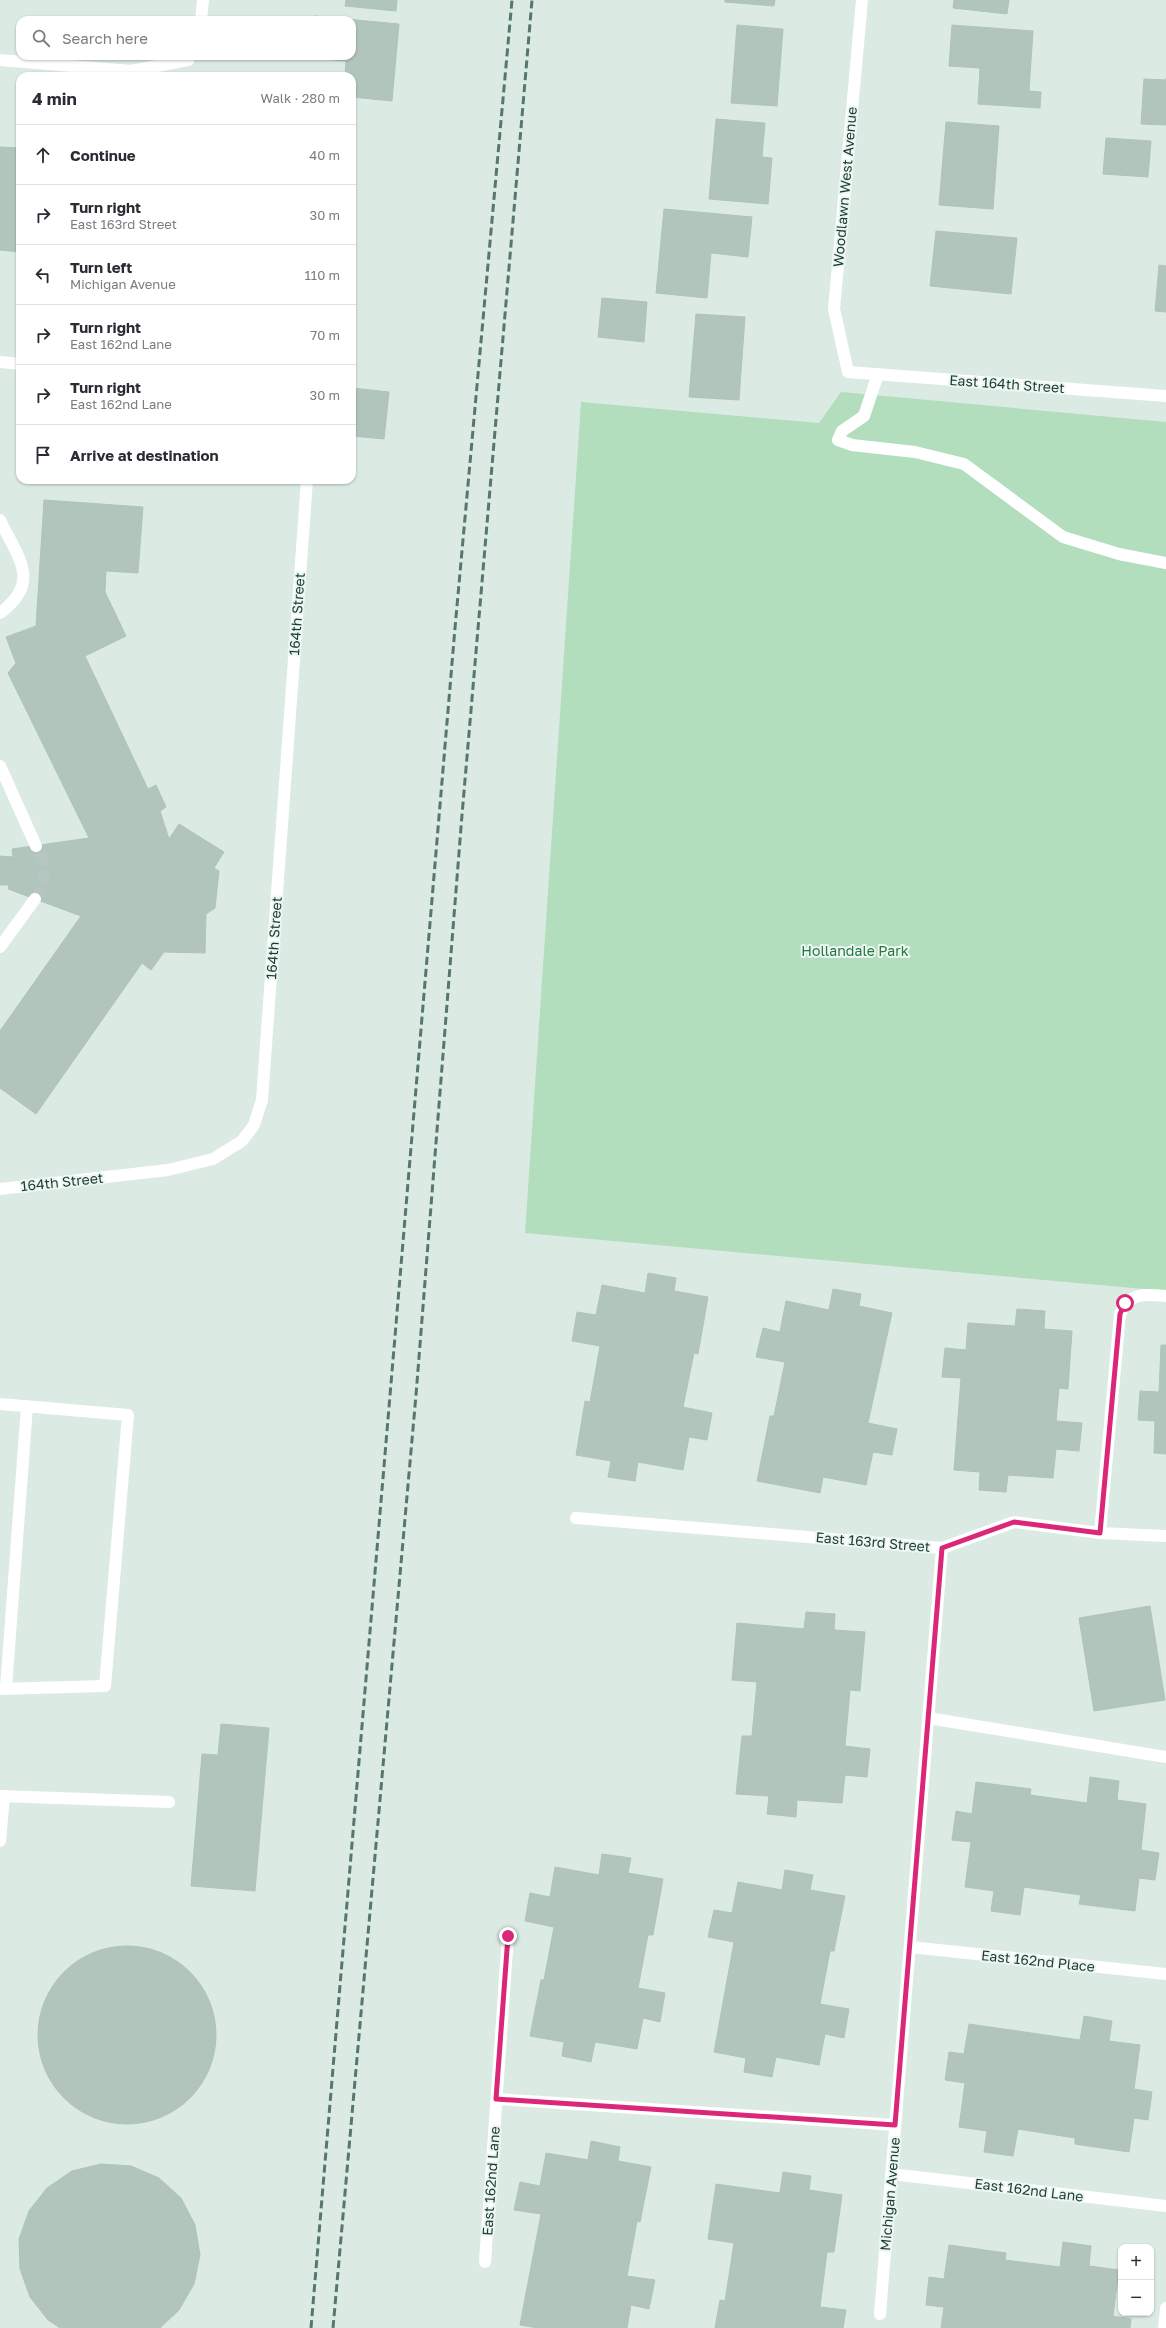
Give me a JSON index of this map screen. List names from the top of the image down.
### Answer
{
  "streets": {
    "street": [
      "Woodlawn West Avenue",
      "East 164th Street",
      "164th Street",
      "East 163rd Street",
      "East 162nd Place",
      "East 162nd Lane",
      "Michigan Avenue"
    ]
  },
  "crossings": [
    ["Woodlawn West Avenue", "East 164th Street"],
    ["East 163rd Street", "Michigan Avenue"],
    ["East 162nd Place", "Michigan Avenue"],
    ["East 162nd Lane", "Michigan Avenue"]
  ],
  "parks": ["Hollandale Park"],
  "page": {
    "search": "Search here",
    "heading": ["4 min", "Walk · 280 m"],
    "list": [
      ["Continue", "40 m"],
      ["Turn right", "East 163rd Street", "30 m"],
      ["Turn left", "Michigan Avenue", "110 m"],
      ["Turn right", "East 162nd Lane", "70 m"],
      ["Turn right", "East 162nd Lane", "30 m"],
      "Arrive at destination"
    ],
    "map_buttons": ["+", "−"]
  }
}
